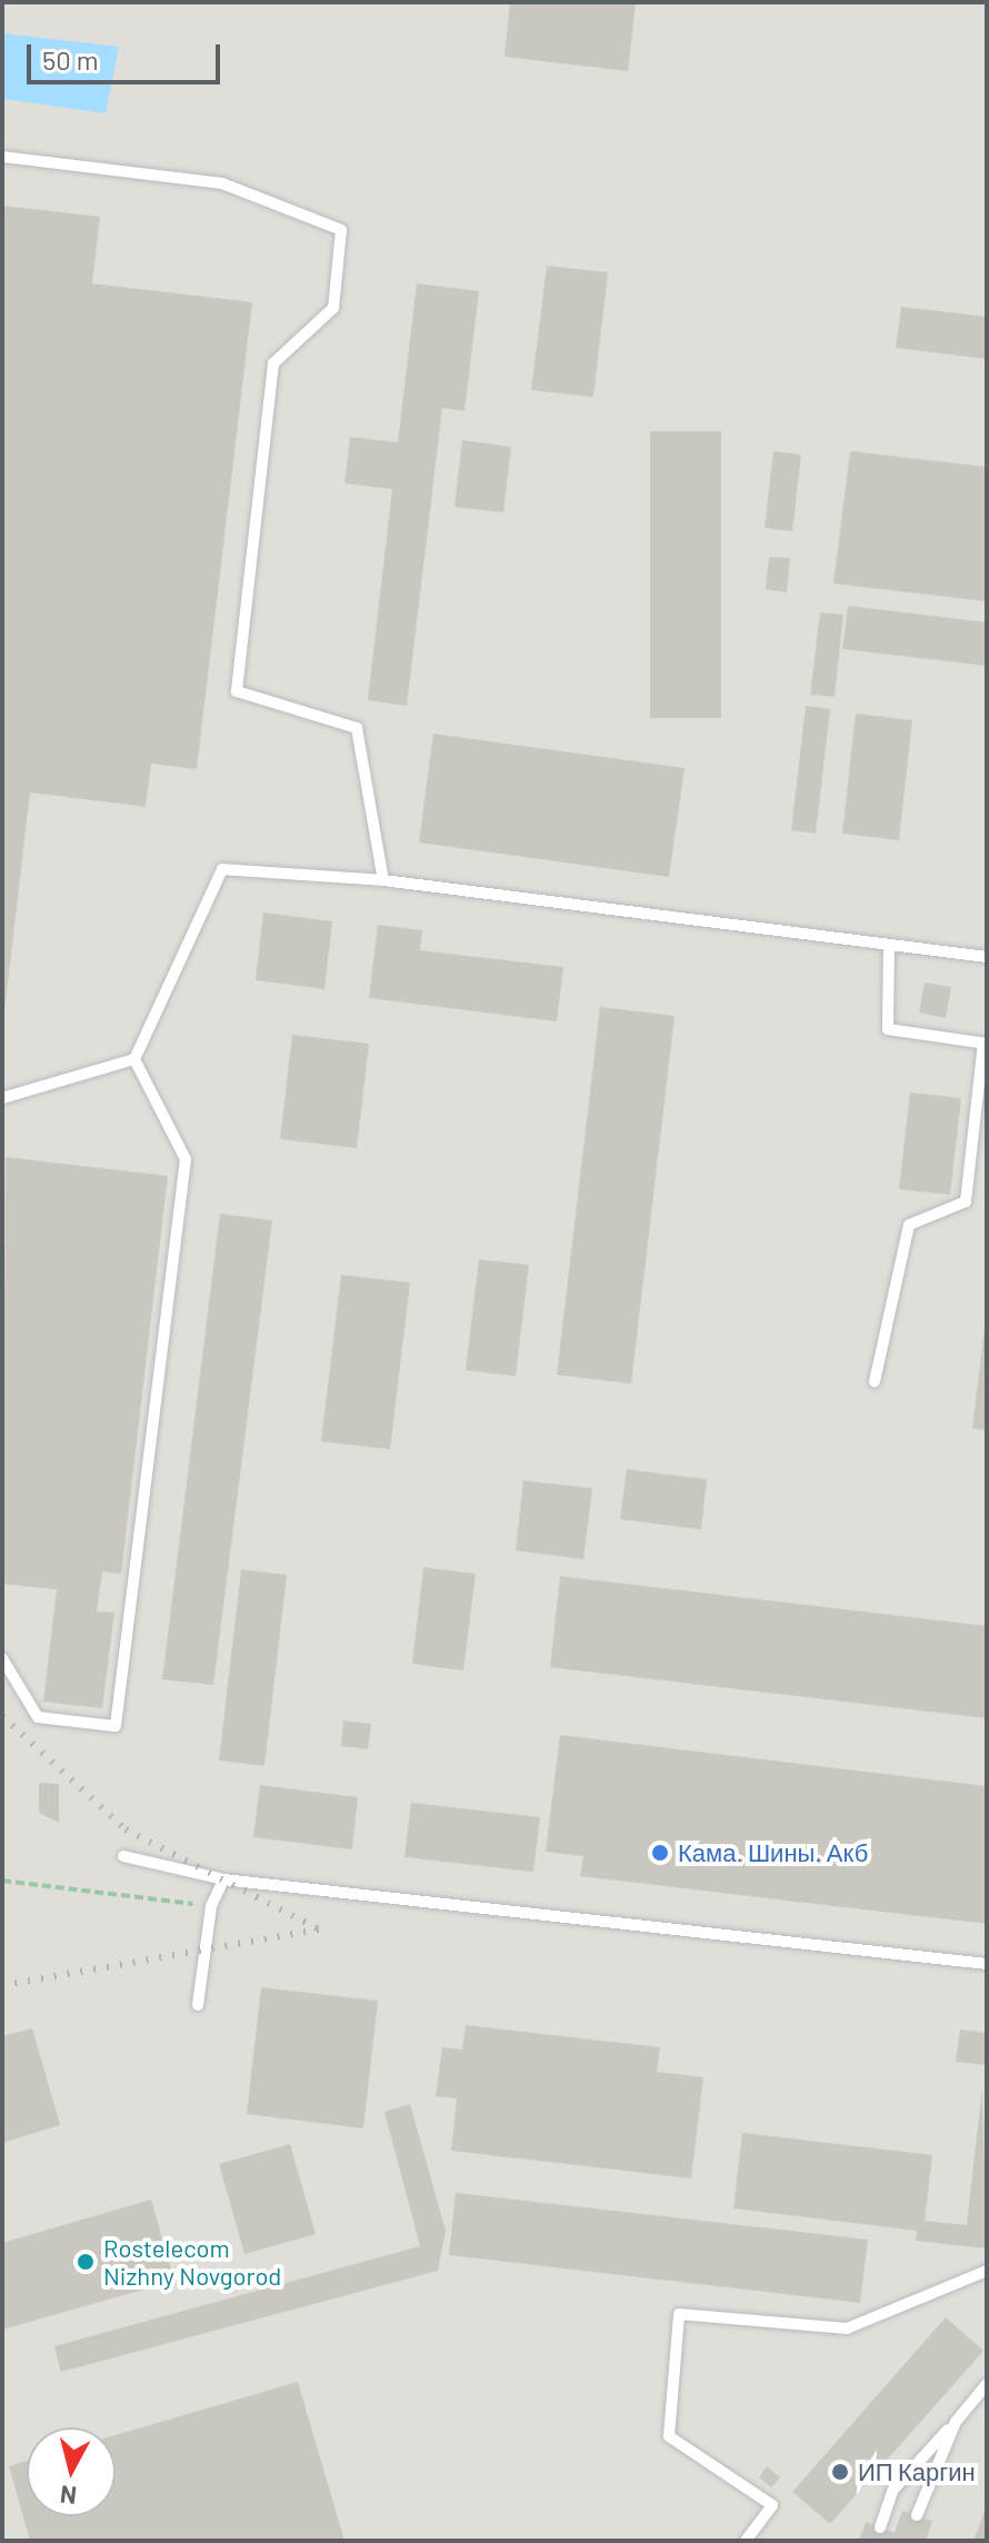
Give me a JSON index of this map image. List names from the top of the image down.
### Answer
{
  "places": ["Кама. Шины. Акб", "Rostelecom Nizhny Novgorod", "ИП Каргин"],
  "scale_bar": "50 m",
  "north": "bottom"
}
